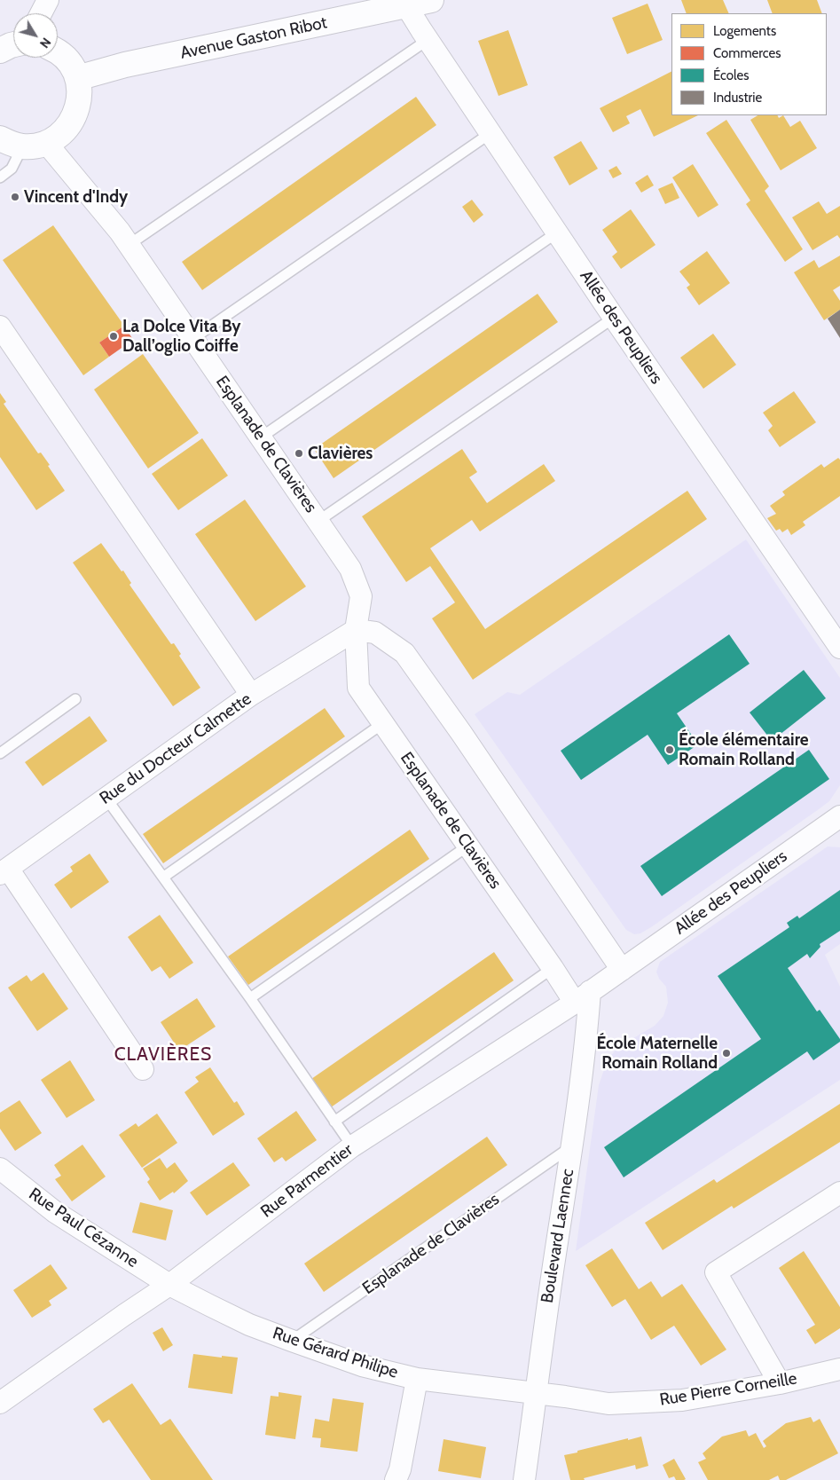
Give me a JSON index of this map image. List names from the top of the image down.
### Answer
{
  "streets": {
    "street": [
      "Avenue Gaston Ribot",
      "Allée des Peupliers",
      "Esplanade de Clavières",
      "Rue du Docteur Calmette",
      "Rue Parmentier",
      "Rue Paul Cézanne",
      "Boulevard Laennec",
      "Rue Gérard Philipe",
      "Rue Pierre Corneille"
    ]
  },
  "crossings": [
    ["Avenue Gaston Ribot", "Allée des Peupliers"],
    ["Allée des Peupliers", "Rue Parmentier"],
    ["Esplanade de Clavières", "Rue du Docteur Calmette"],
    ["Esplanade de Clavières", "Rue Parmentier"],
    ["Esplanade de Clavières", "Boulevard Laennec"],
    ["Esplanade de Clavières", "Rue Gérard Philipe"],
    ["Rue Parmentier", "Rue Paul Cézanne"],
    ["Rue Parmentier", "Boulevard Laennec"],
    ["Rue Parmentier", "Rue Gérard Philipe"],
    ["Rue Paul Cézanne", "Rue Gérard Philipe"],
    ["Boulevard Laennec", "Rue Gérard Philipe"],
    ["Boulevard Laennec", "Rue Pierre Corneille"],
    ["Rue Gérard Philipe", "Rue Pierre Corneille"]
  ],
  "districts": ["CLAVIÈRES"],
  "places": [
    "Vincent d'Indy",
    "La Dolce Vita By Dall’oglio Coiffe",
    "Clavières",
    "École élémentaire Romain Rolland",
    "École Maternelle Romain Rolland"
  ],
  "legend": [
    "Logements",
    "Commerces",
    "Écoles",
    "Industrie"
  ],
  "north": "bottom right"
}
